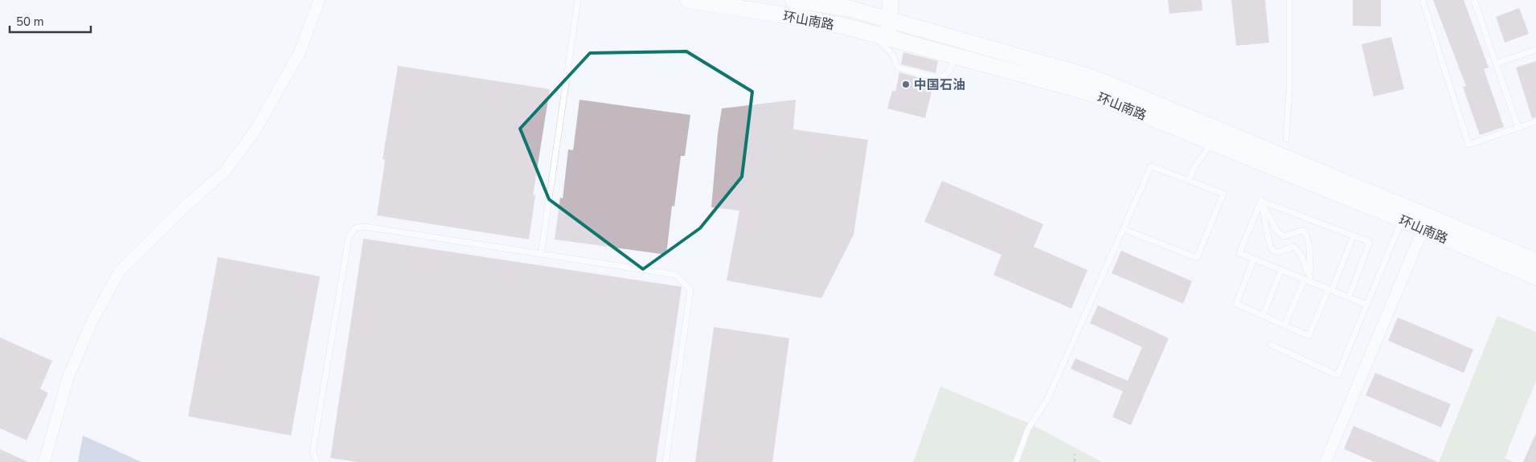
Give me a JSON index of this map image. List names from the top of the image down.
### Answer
{
  "streets": {
    "main road": ["环山南路"]
  },
  "places": ["中国石油"],
  "scale_bar": "50 m"
}
